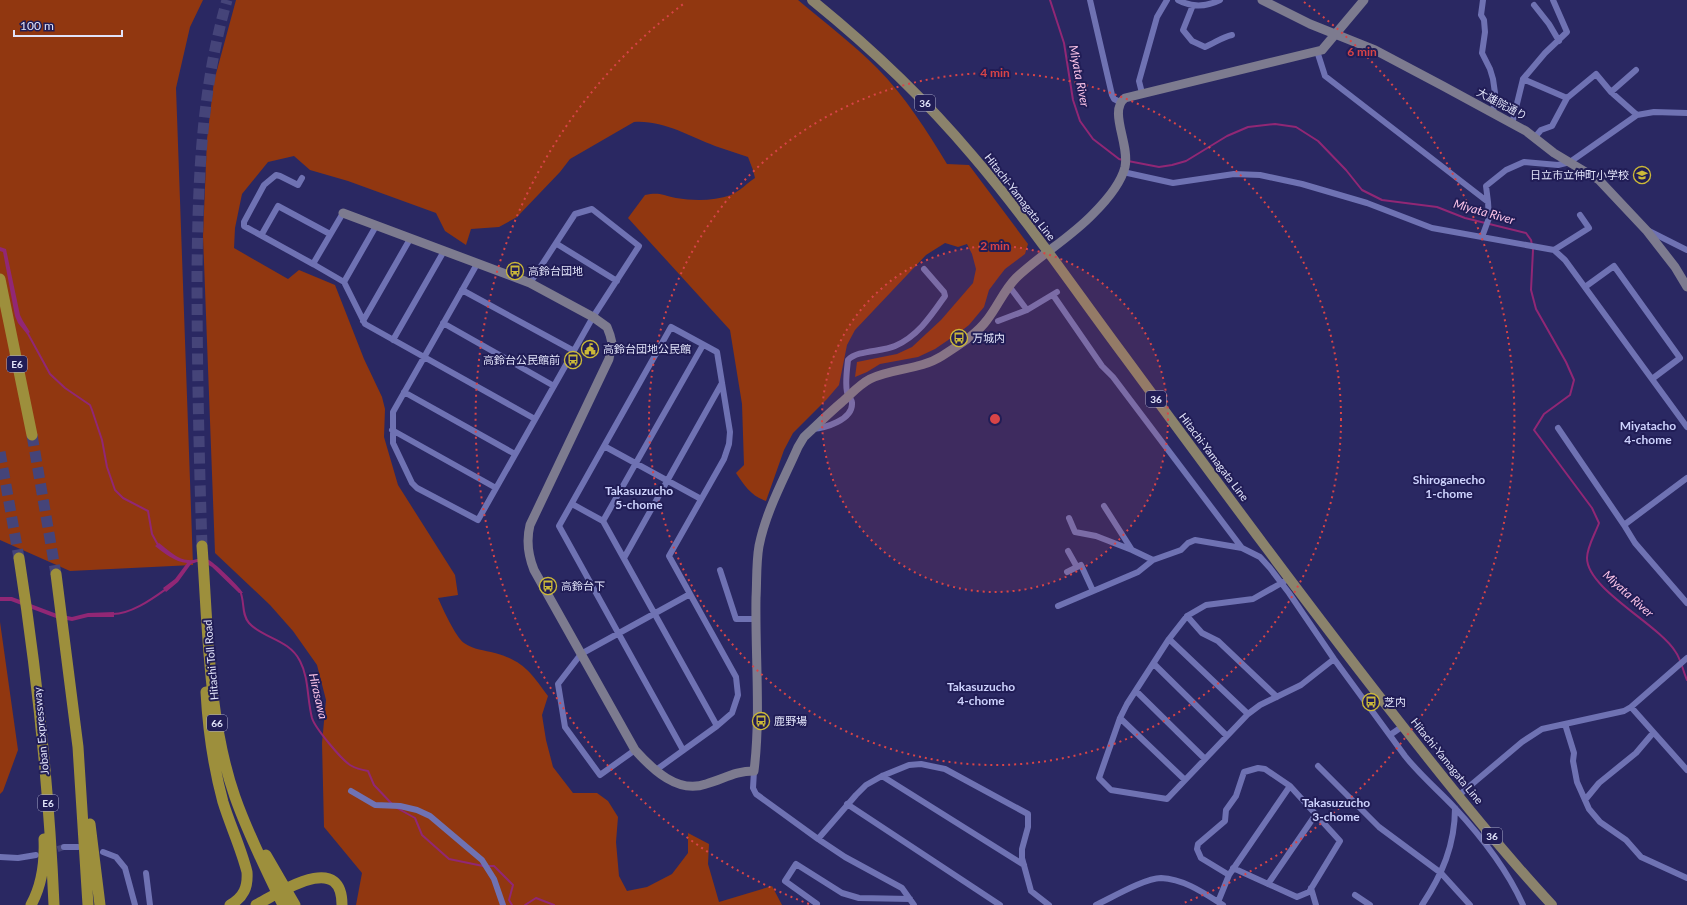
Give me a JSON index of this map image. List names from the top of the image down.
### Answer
{
  "streets": {
    "highway": [
      "E6",
      "Hitachi Toll Road",
      "66",
      "Joban Expressway"
    ],
    "main road": ["36", "Hitachi-Yamagata Line"],
    "street": ["大雄院通り"]
  },
  "districts": [
    "Miyatacho 4-chome",
    "Shiroganecho 1-chome",
    "Takasuzucho 5-chome",
    "Takasuzucho 4-chome",
    "Takasuzucho 3-chome"
  ],
  "water": ["Miyata River", "Hirasawa"],
  "places": {
    "school or university": ["日立市立仲町小学校"],
    "bus stop": [
      "高鈴台団地",
      "万城内",
      "高鈴台公民館前",
      "高鈴台下",
      "芝内",
      "鹿野場"
    ],
    "public building": ["高鈴台団地公民館"]
  },
  "scale_bar": "100 m",
  "rings": ["6 min", "4 min", "2 min"]
}
